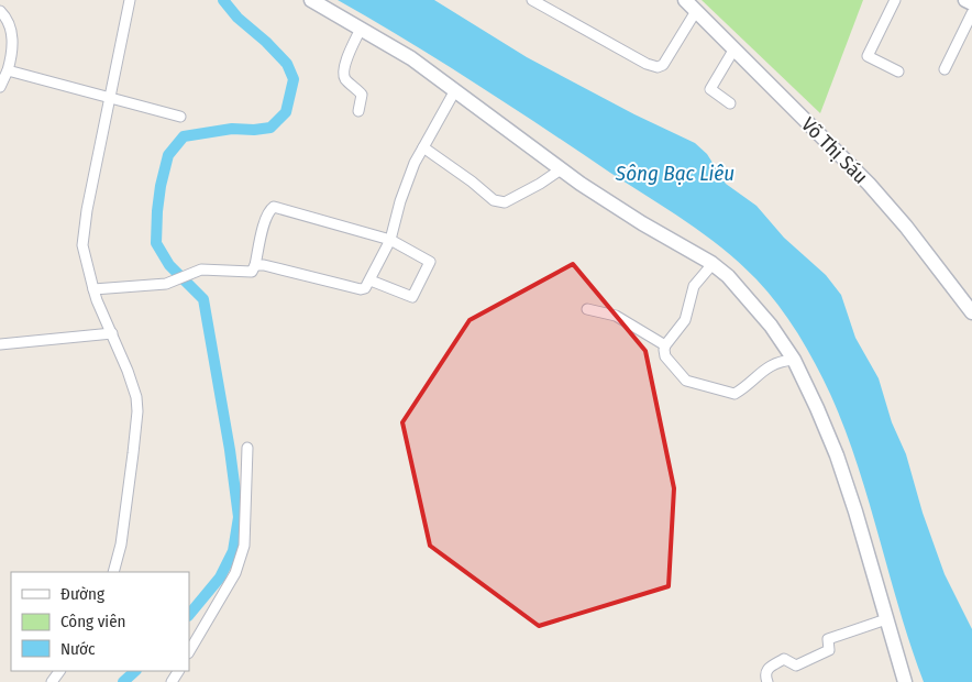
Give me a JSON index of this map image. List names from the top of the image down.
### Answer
{
  "streets": {
    "street": ["Võ Thị Sáu"]
  },
  "water": ["Sông Bạc Liêu"],
  "legend": ["Đường", "Công viên", "Nước"]
}
